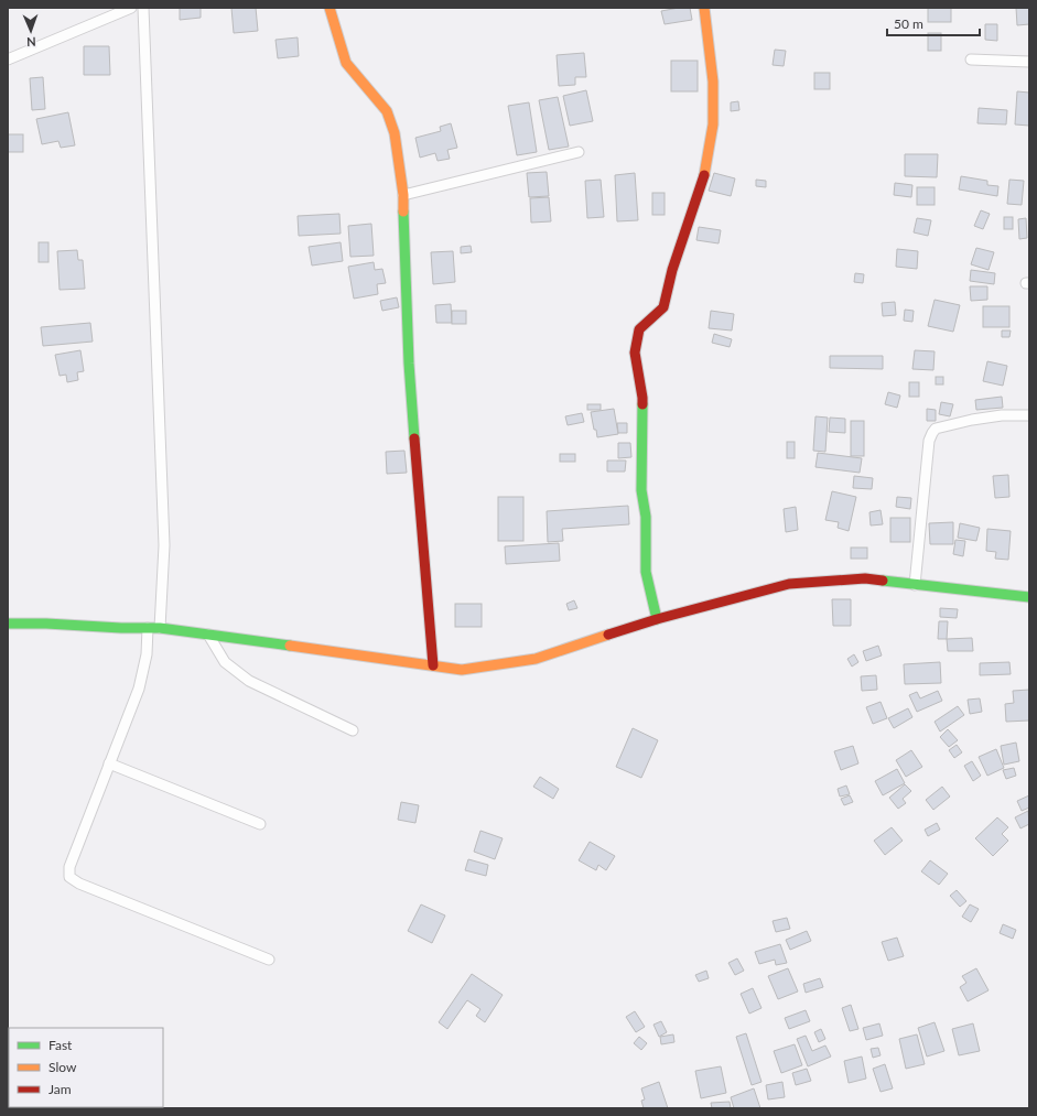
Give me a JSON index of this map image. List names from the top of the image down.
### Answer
{
  "legend": ["Fast", "Slow", "Jam"],
  "scale_bar": "50 m",
  "north": "bottom"
}
